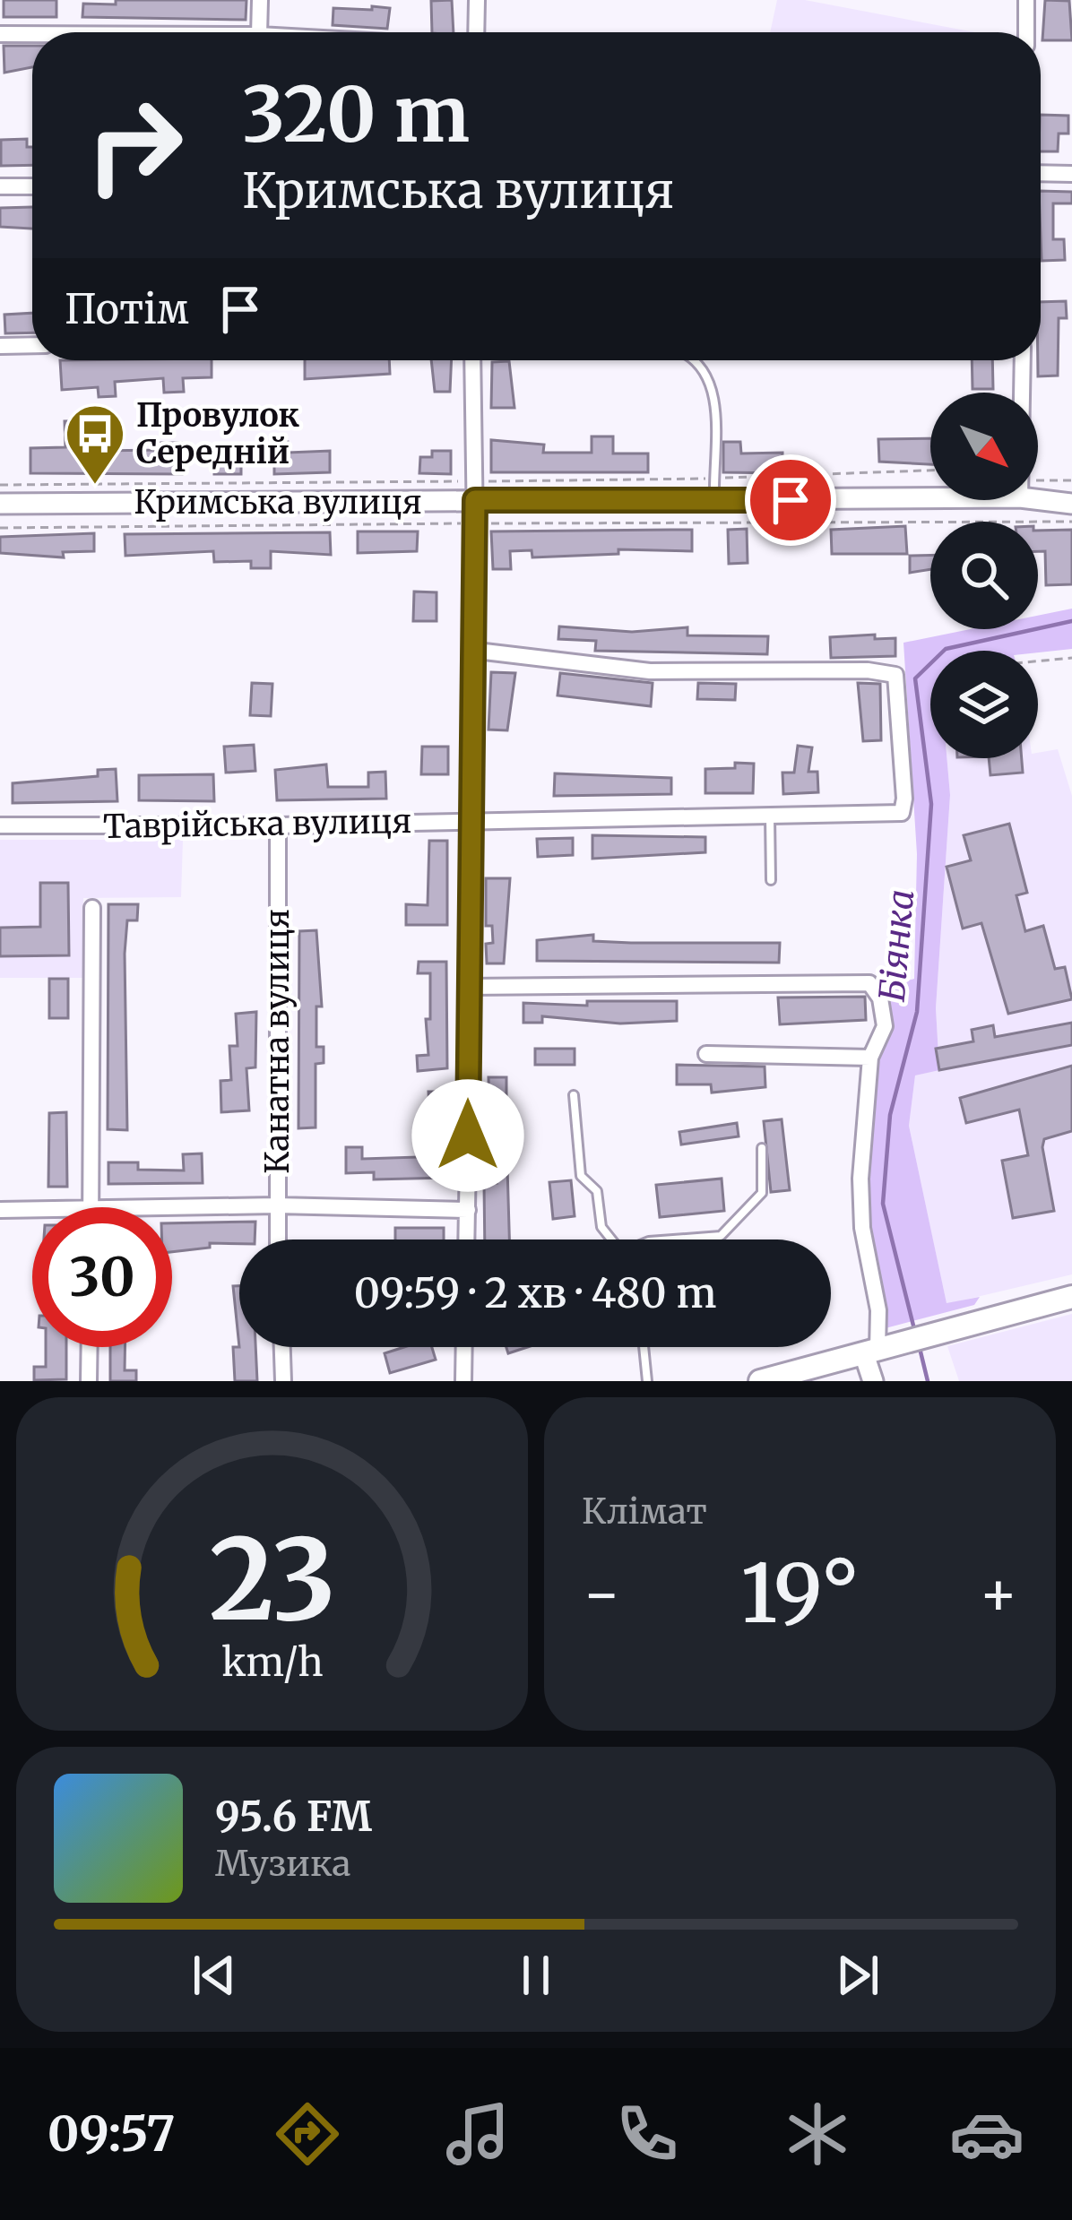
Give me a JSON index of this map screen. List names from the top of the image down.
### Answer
{
  "streets": {
    "street": ["Кримська вулиця", "Таврійська вулиця", "Канатна вулиця"]
  },
  "crossings": [
    ["Таврійська вулиця", "Канатна вулиця"]
  ],
  "water": ["Біянка"],
  "places": {
    "bus stop": ["Провулок Середній"]
  },
  "north": "bottom right",
  "page": {
    "turn": ["320 m", "Кримська вулиця"],
    "then": "Потім",
    "limit": "30",
    "trip": "09:59 · 2 хв · 480 m",
    "tile": "Клімат",
    "heat": ["−", "19°", "+"],
    "song": ["95.6 FM", "Музика"],
    "tabs": "09:57",
    "gauge": ["23", "km/h"]
  }
}
